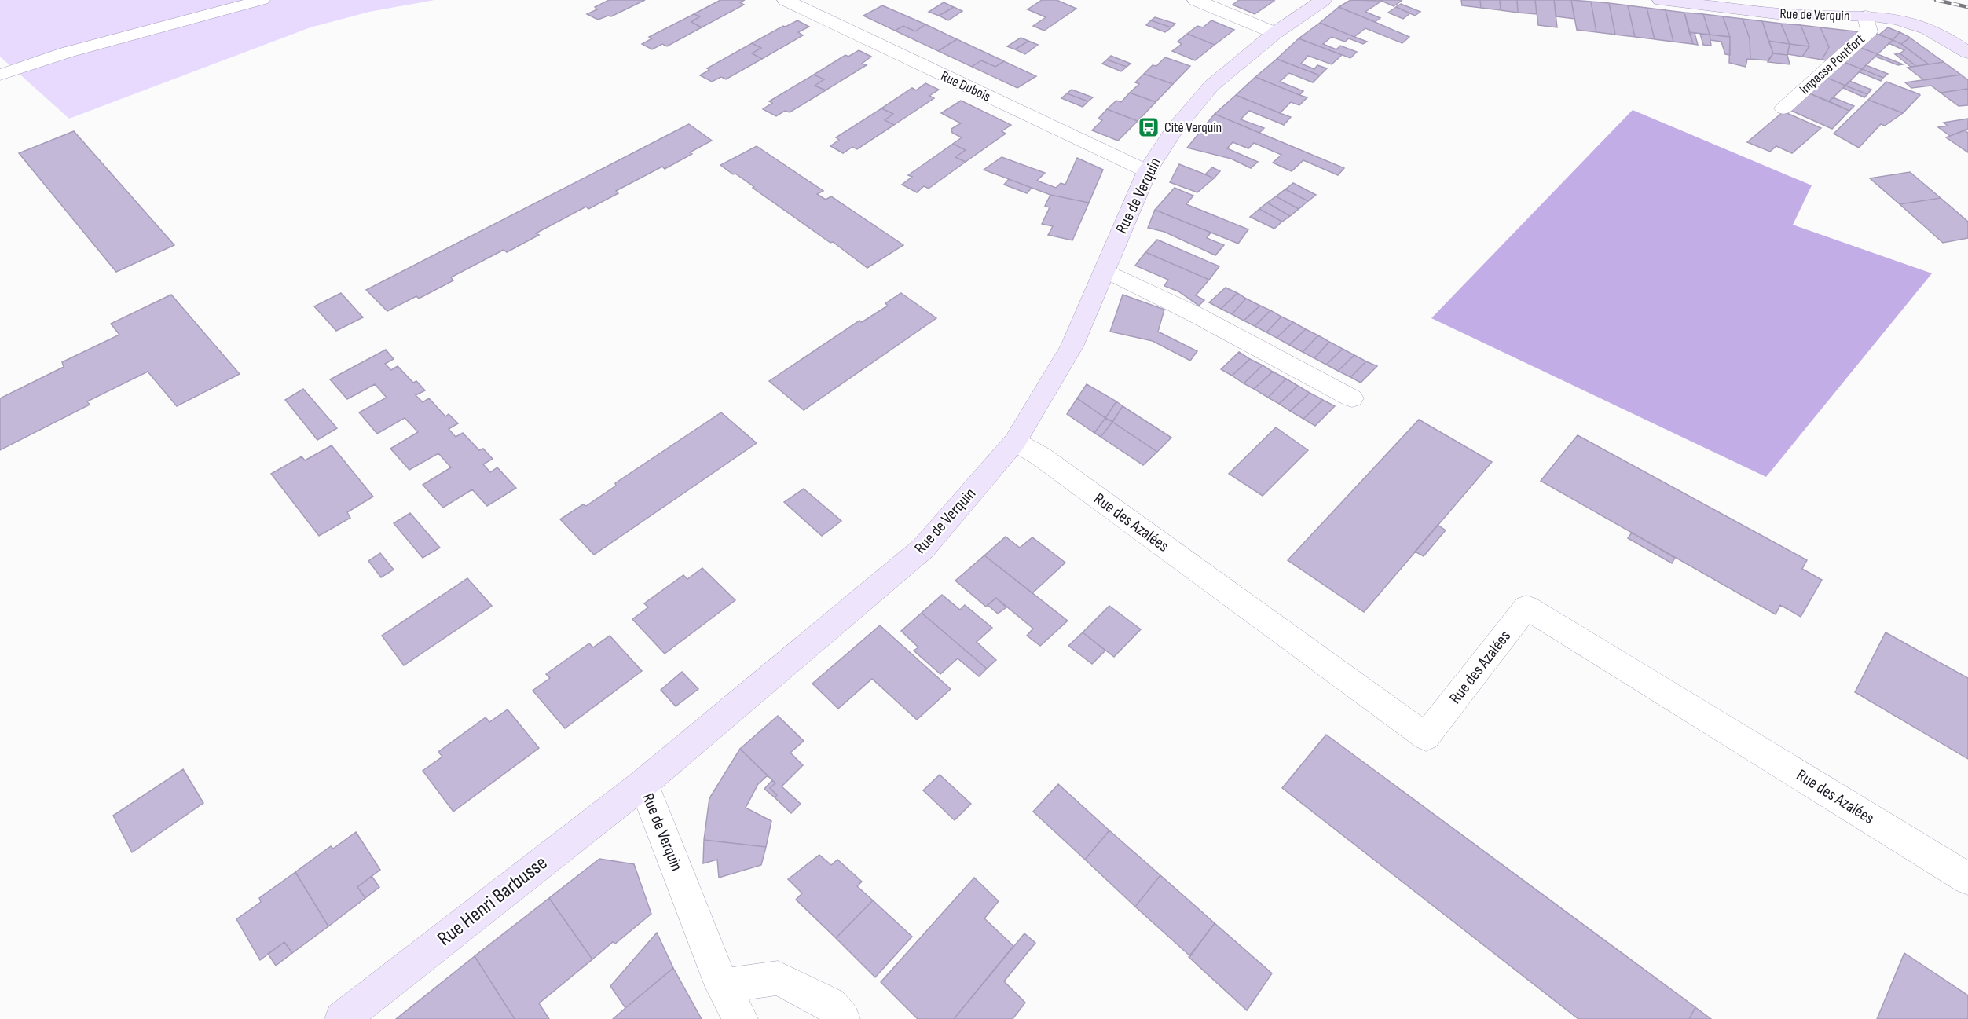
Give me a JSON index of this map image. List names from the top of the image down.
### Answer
{
  "streets": {
    "street": [
      "Rue de Verquin",
      "Impasse Pontfort",
      "Rue Dubois",
      "Rue des Azalées",
      "Rue Henri Barbusse"
    ]
  },
  "crossings": [
    ["Rue de Verquin", "Impasse Pontfort"],
    ["Rue de Verquin", "Rue Dubois"],
    ["Rue de Verquin", "Rue des Azalées"],
    ["Rue de Verquin", "Rue Henri Barbusse"]
  ],
  "places": {
    "bus stop": ["Cité Verquin"]
  }
}
